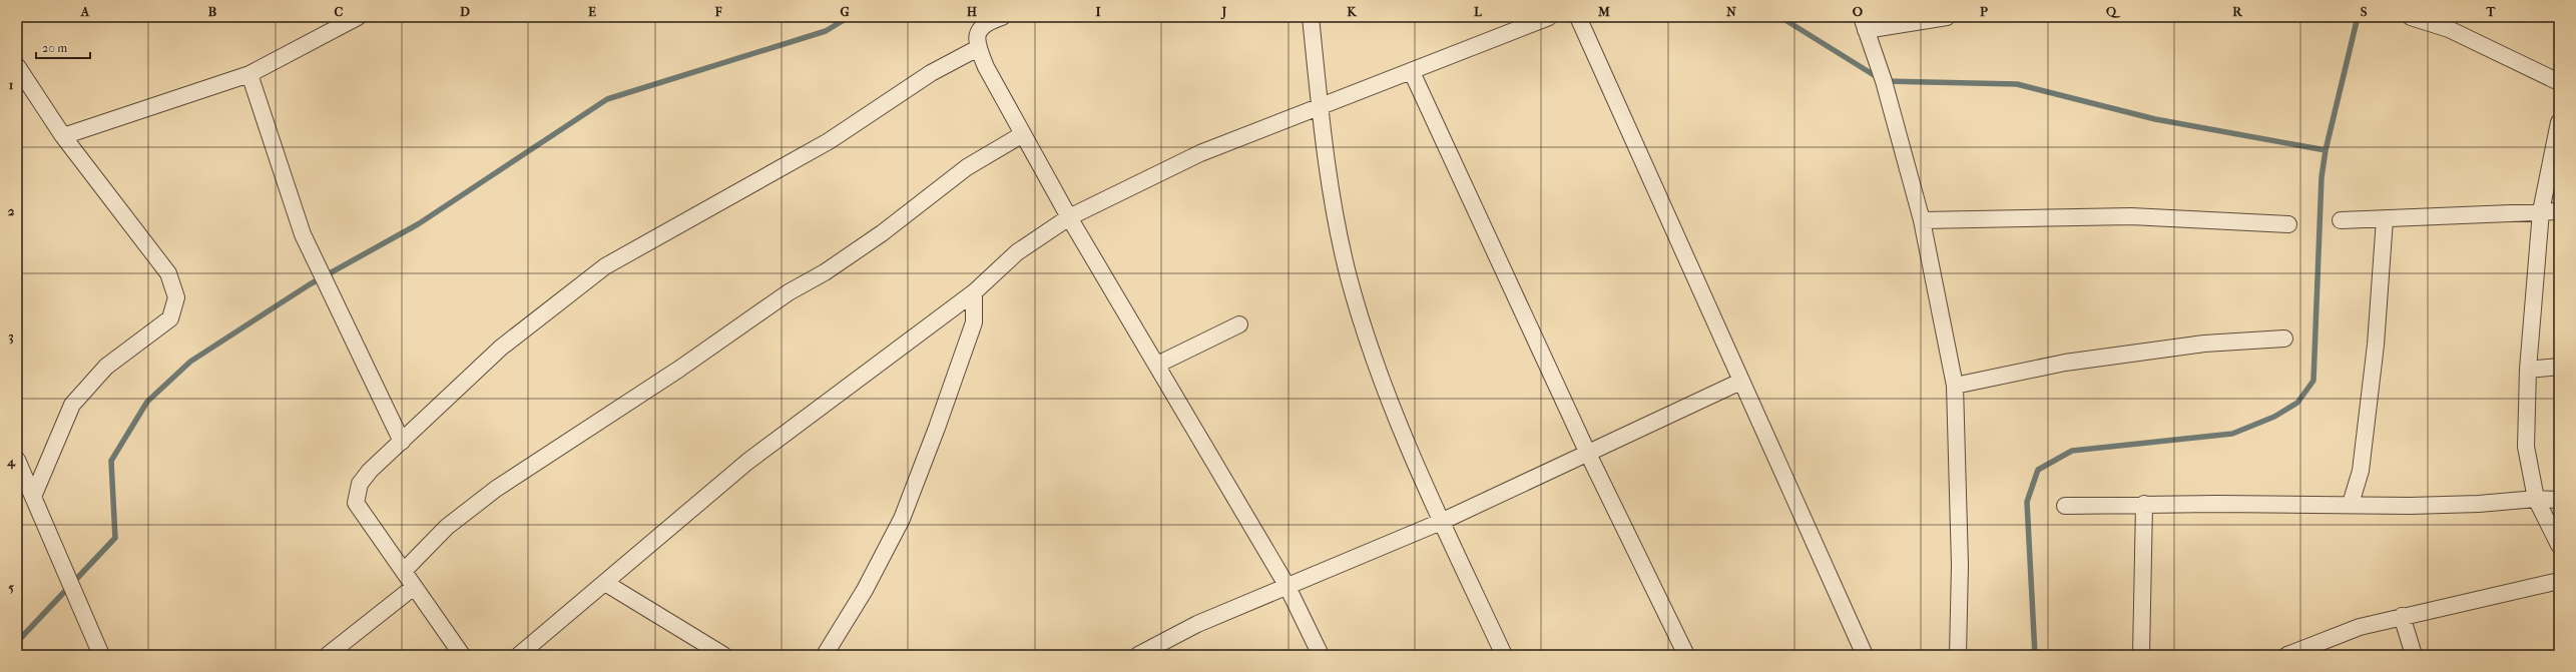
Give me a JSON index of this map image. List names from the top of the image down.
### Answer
{
  "scale_bar": "20 m",
  "grid": {
    "columns": [
      "A",
      "B",
      "C",
      "D",
      "E",
      "F",
      "G",
      "H",
      "I",
      "J",
      "K",
      "L",
      "M",
      "N",
      "O",
      "P",
      "Q",
      "R",
      "S",
      "T"
    ],
    "rows": [
      "1",
      "2",
      "3",
      "4",
      "5"
    ]
  }
}
